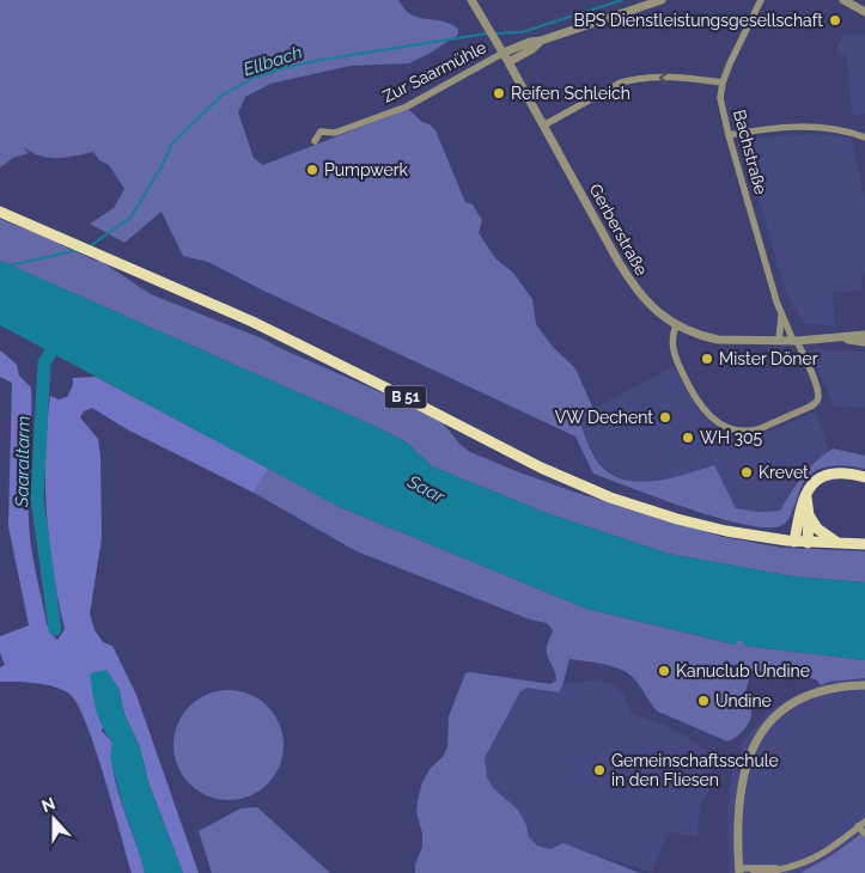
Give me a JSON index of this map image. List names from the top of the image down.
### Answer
{
  "streets": {
    "main road": ["B 51"],
    "street": ["Zur Saarmühle", "Bachstraße", "Gerberstraße"]
  },
  "crossings": [
    ["Zur Saarmühle", "Gerberstraße"],
    ["Bachstraße", "Gerberstraße"]
  ],
  "water": ["Ellbach", "Saaraltarm", "Saar"],
  "places": [
    "BPS Dienstleistungsgesellschaft",
    "Reifen Schleich",
    "Pumpwerk",
    "Mister Döner",
    "VW Dechent",
    "WH 305",
    "Krevet",
    "Kanuclub Undine",
    "Undine",
    "Gemeinschaftsschule in den Fliesen"
  ],
  "north": "top"
}
